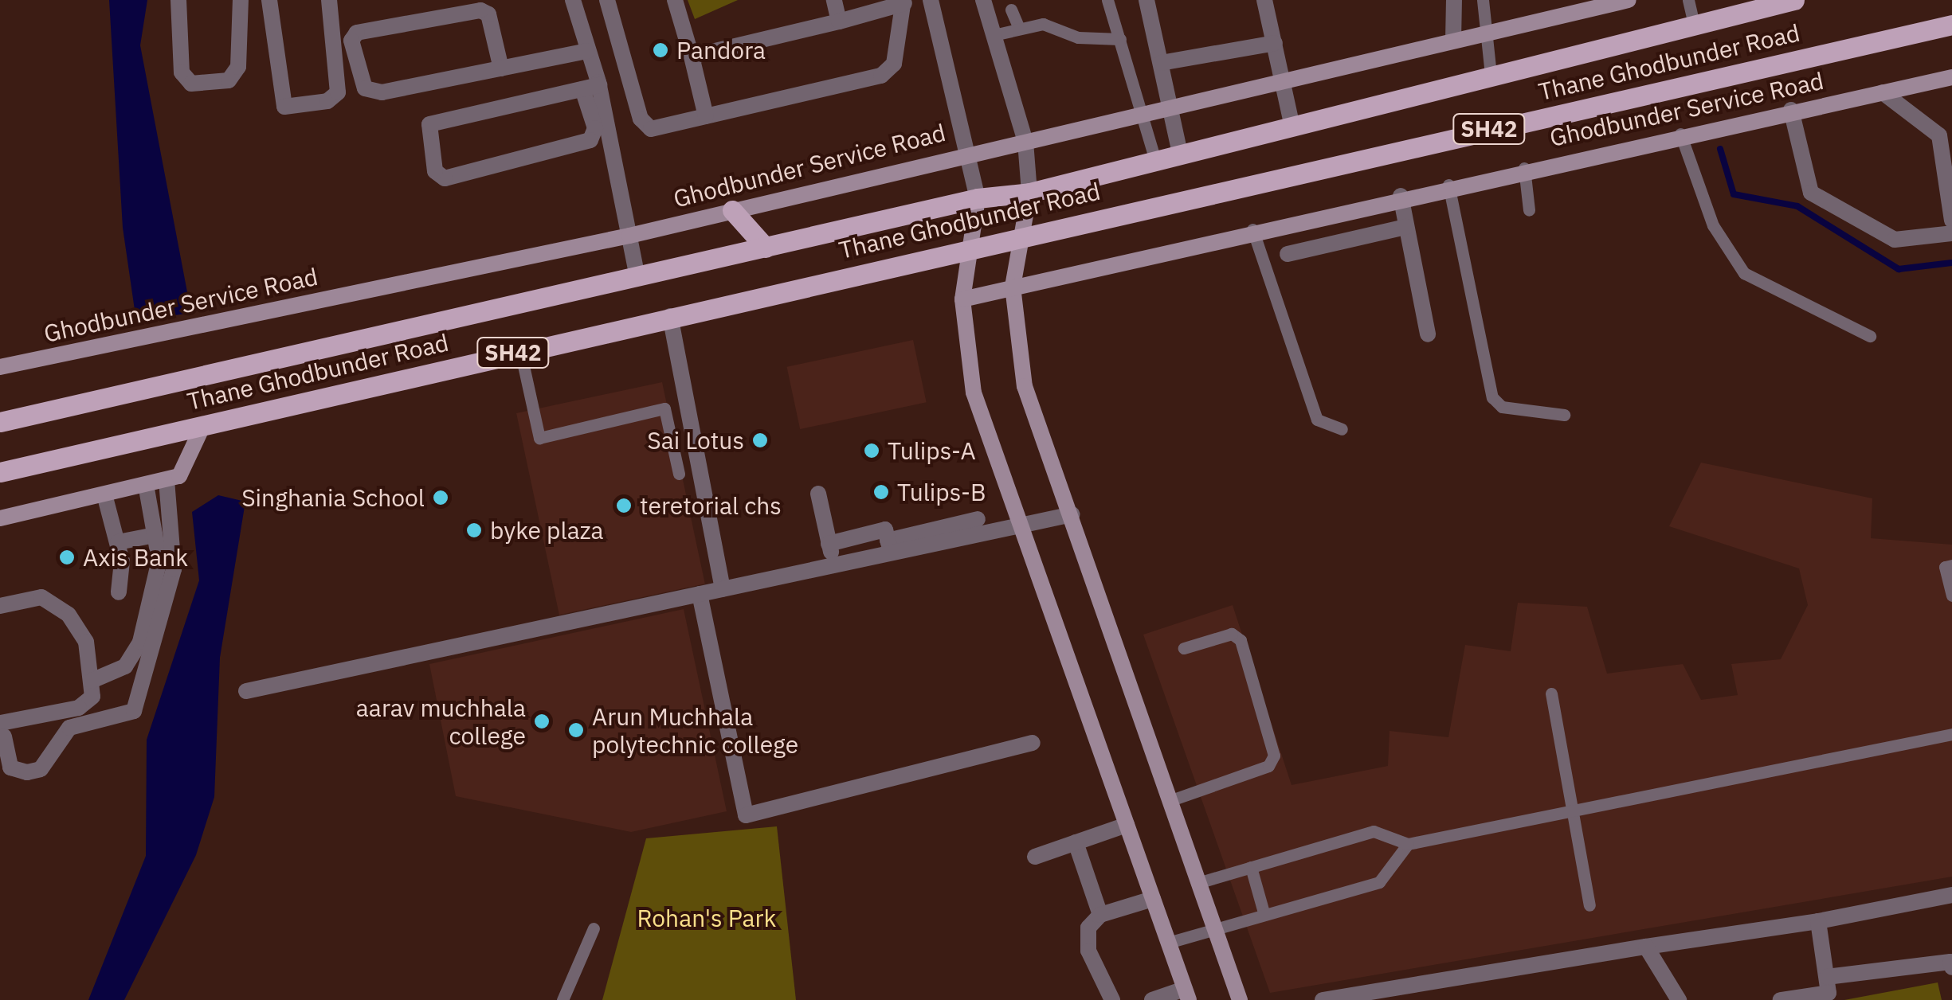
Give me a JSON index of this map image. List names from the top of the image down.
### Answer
{
  "streets": {
    "main road": ["Thane Ghodbunder Road", "SH42"],
    "street": ["Ghodbunder Service Road"]
  },
  "parks": ["Rohan's Park"],
  "places": [
    "Pandora",
    "Sai Lotus",
    "Tulips-A",
    "Tulips-B",
    "Singhania School",
    "teretorial chs",
    "byke plaza",
    "Axis Bank",
    "aarav muchhala college",
    "Arun Muchhala polytechnic college"
  ]
}
